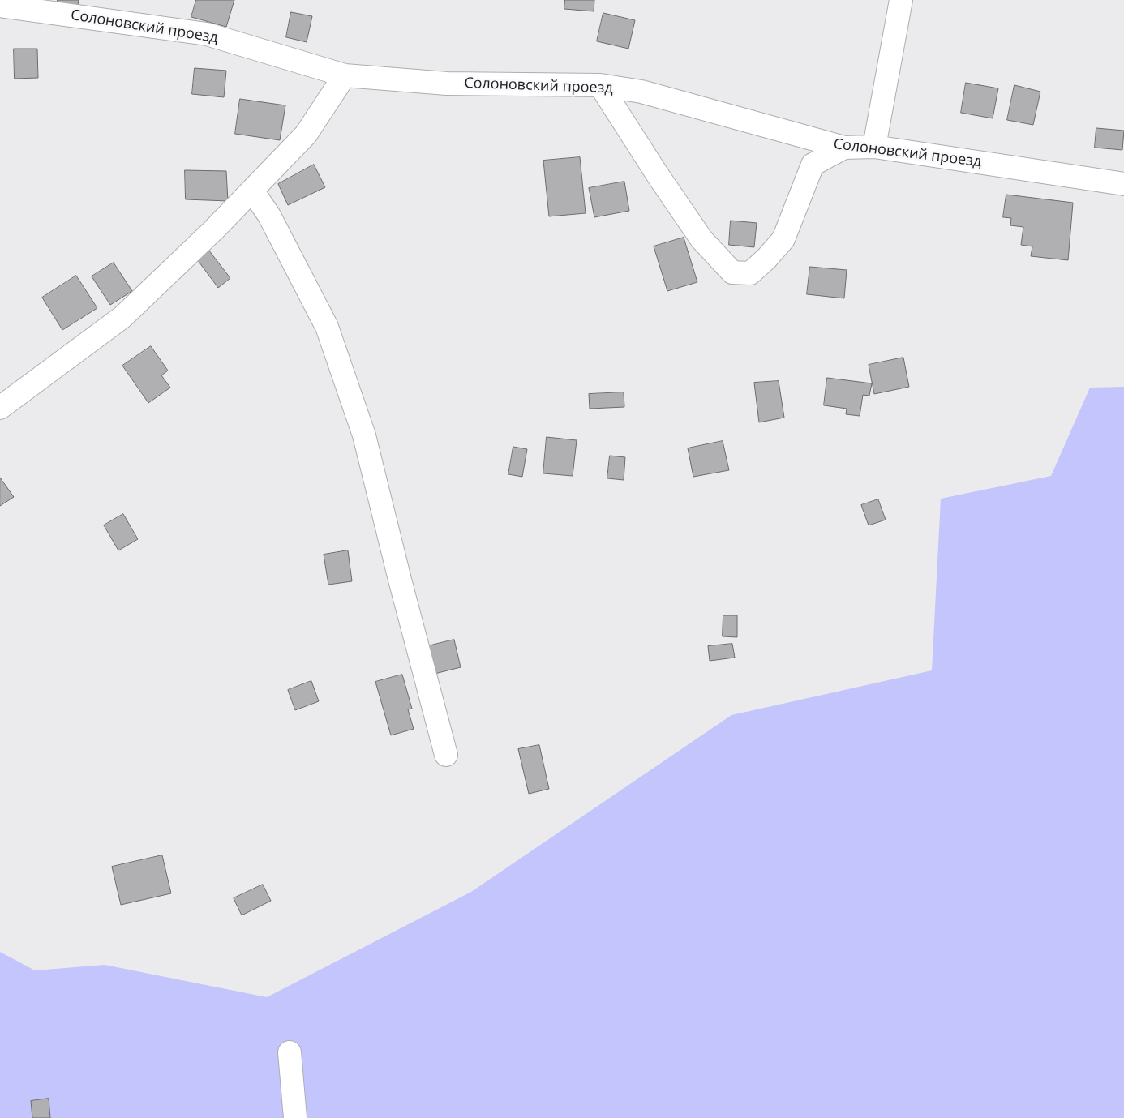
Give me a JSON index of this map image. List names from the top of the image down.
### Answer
{
  "streets": {
    "street": ["Солоновский проезд"]
  }
}
